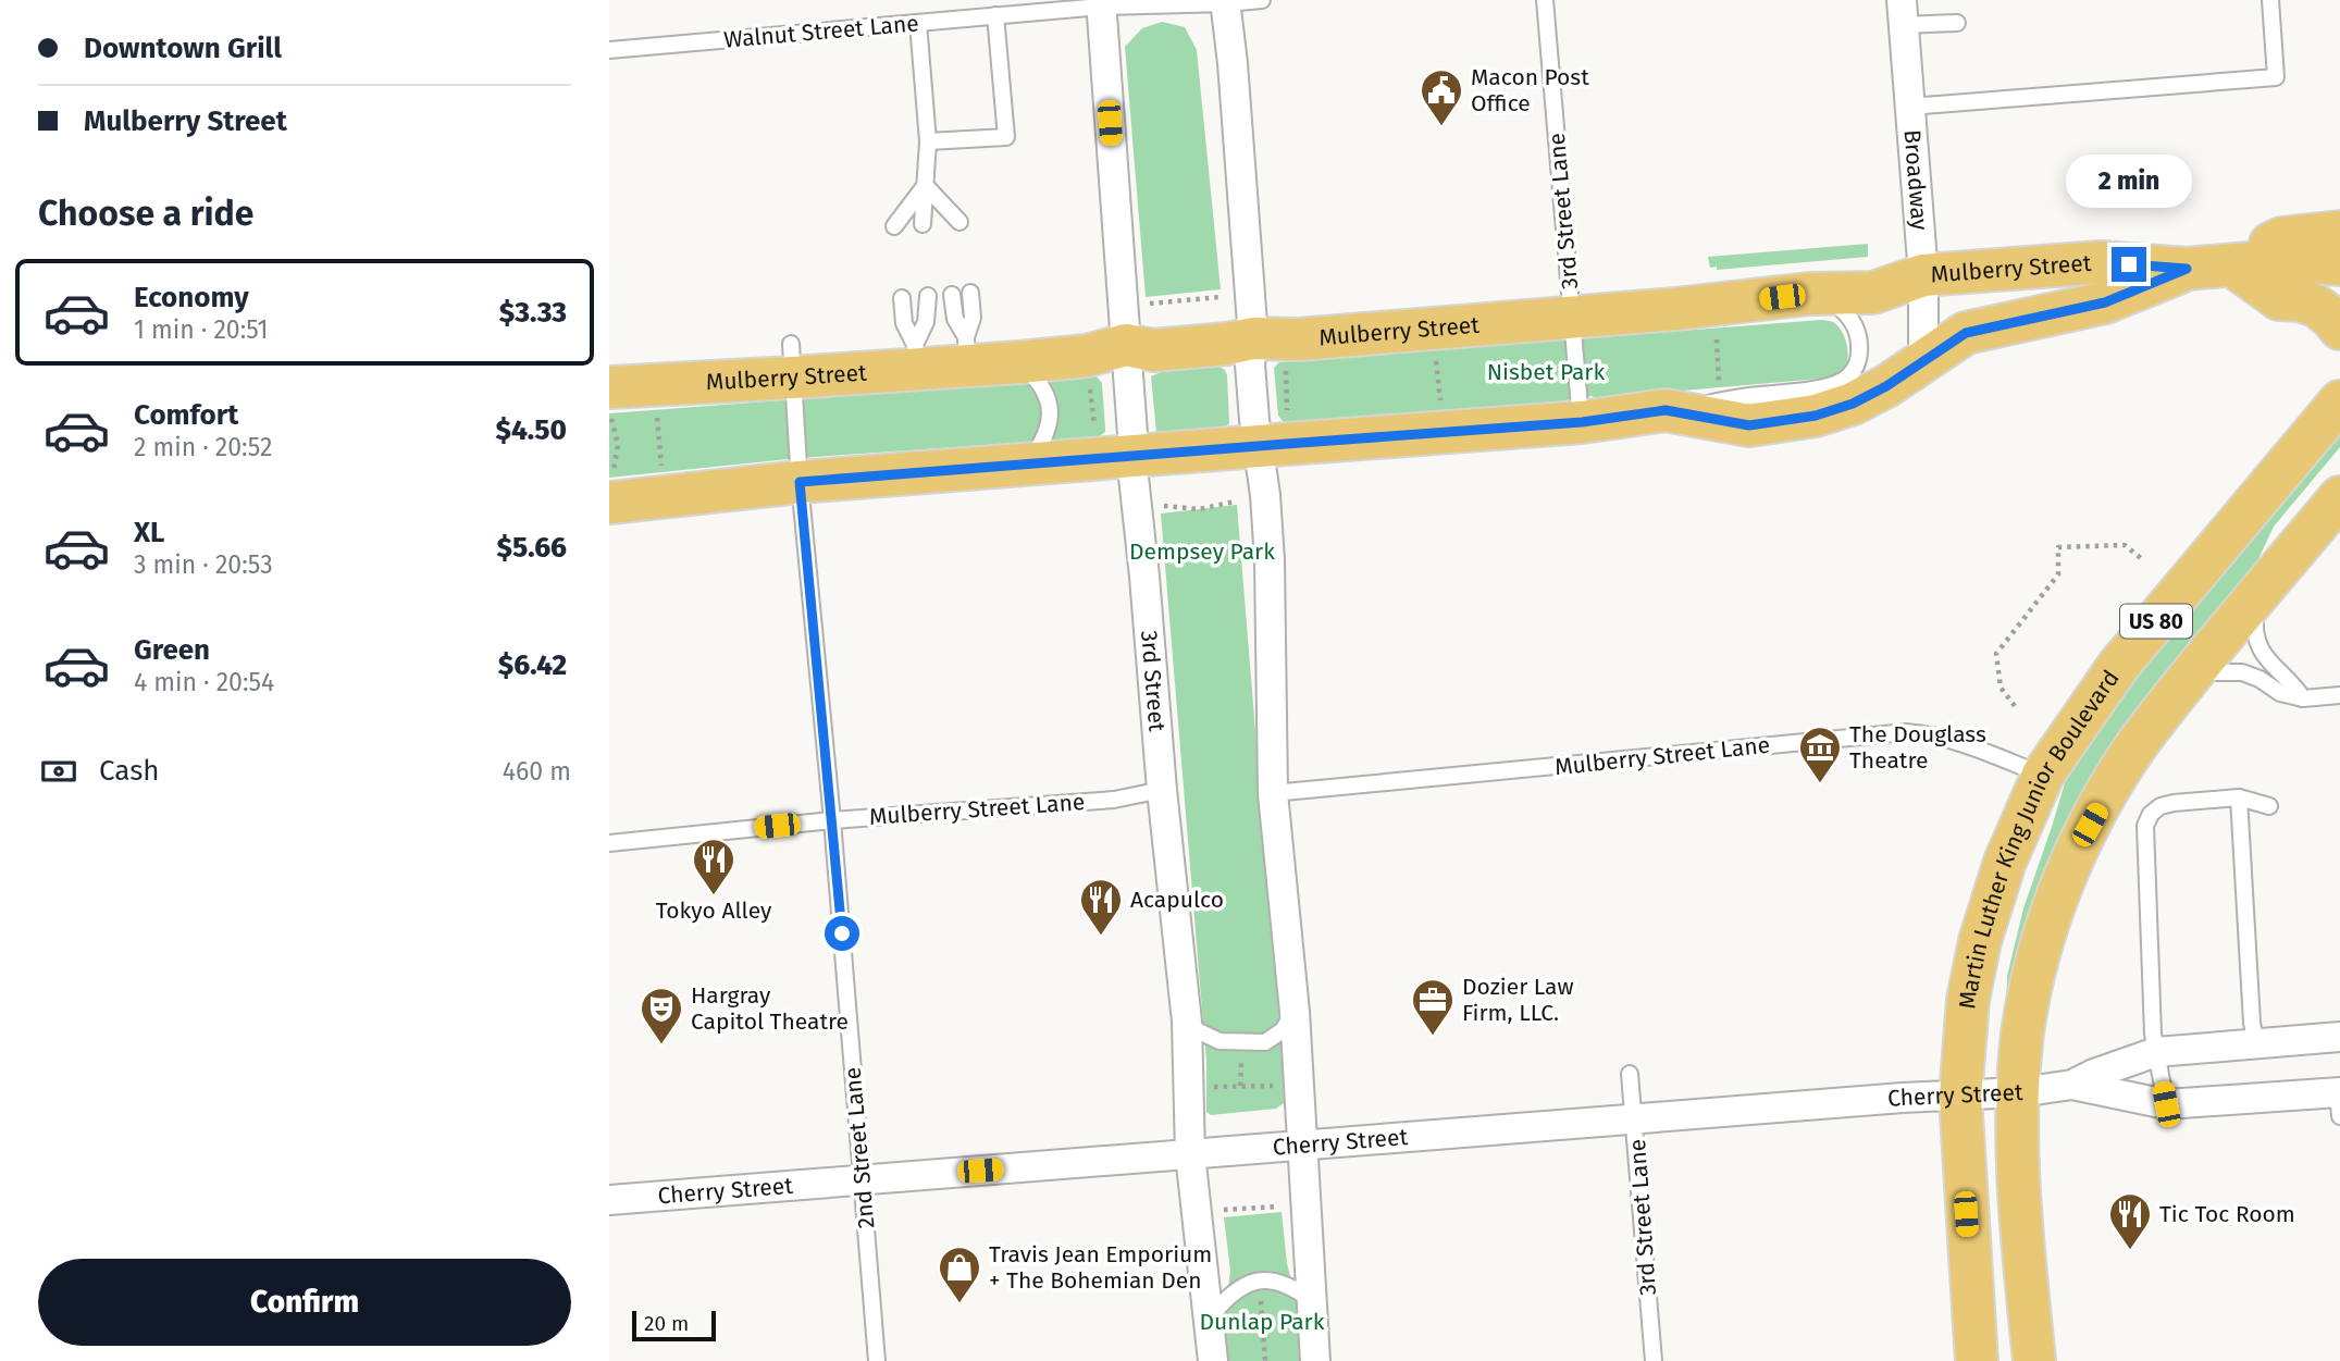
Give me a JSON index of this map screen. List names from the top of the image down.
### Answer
{
  "streets": {
    "main road": ["Mulberry Street", "US 80", "Martin Luther King Junior Boulevard"],
    "street": ["Broadway", "3rd Street", "Cherry Street"],
    "lane": [
      "Walnut Street Lane",
      "3rd Street Lane",
      "Mulberry Street Lane",
      "2nd Street Lane"
    ]
  },
  "crossings": [
    ["Walnut Street Lane", "3rd Street"],
    ["Broadway", "Mulberry Street"],
    ["3rd Street Lane", "Mulberry Street"],
    ["3rd Street Lane", "Cherry Street"],
    ["Mulberry Street", "3rd Street"],
    ["Mulberry Street", "2nd Street Lane"],
    ["3rd Street", "Mulberry Street Lane"],
    ["3rd Street", "Cherry Street"],
    ["Mulberry Street Lane", "Martin Luther King Junior Boulevard"],
    ["Mulberry Street Lane", "2nd Street Lane"],
    ["Martin Luther King Junior Boulevard", "Cherry Street"],
    ["Cherry Street", "2nd Street Lane"]
  ],
  "parks": ["Nisbet Park", "Dempsey Park", "Dunlap Park"],
  "places": {
    "public building": ["Macon Post Office"],
    "museum": ["The Douglass Theatre"],
    "restaurant": ["Tokyo Alley", "Acapulco", "Tic Toc Room"],
    "office": ["Dozier Law Firm, LLC."],
    "theatre": ["Hargray Capitol Theatre"],
    "shop": ["Travis Jean Emporium + The Bohemian Den"]
  },
  "scale_bar": "20 m",
  "page": {
    "banner": ["Downtown Grill", "Mulberry Street"],
    "bubble": "2 min",
    "heading": "Choose a ride",
    "list": [
      {
        "name": "Economy",
        "note": "1 min · 20:51",
        "value": "$3.33"
      },
      {
        "name": "Comfort",
        "note": "2 min · 20:52",
        "value": "$4.50"
      },
      {
        "name": "XL",
        "note": "3 min · 20:53",
        "value": "$5.66"
      },
      {
        "name": "Green",
        "note": "4 min · 20:54",
        "value": "$6.42"
      }
    ],
    "pay": ["Cash", "460 m"],
    "buttons": "Confirm",
    "scale": "20 m"
  }
}
